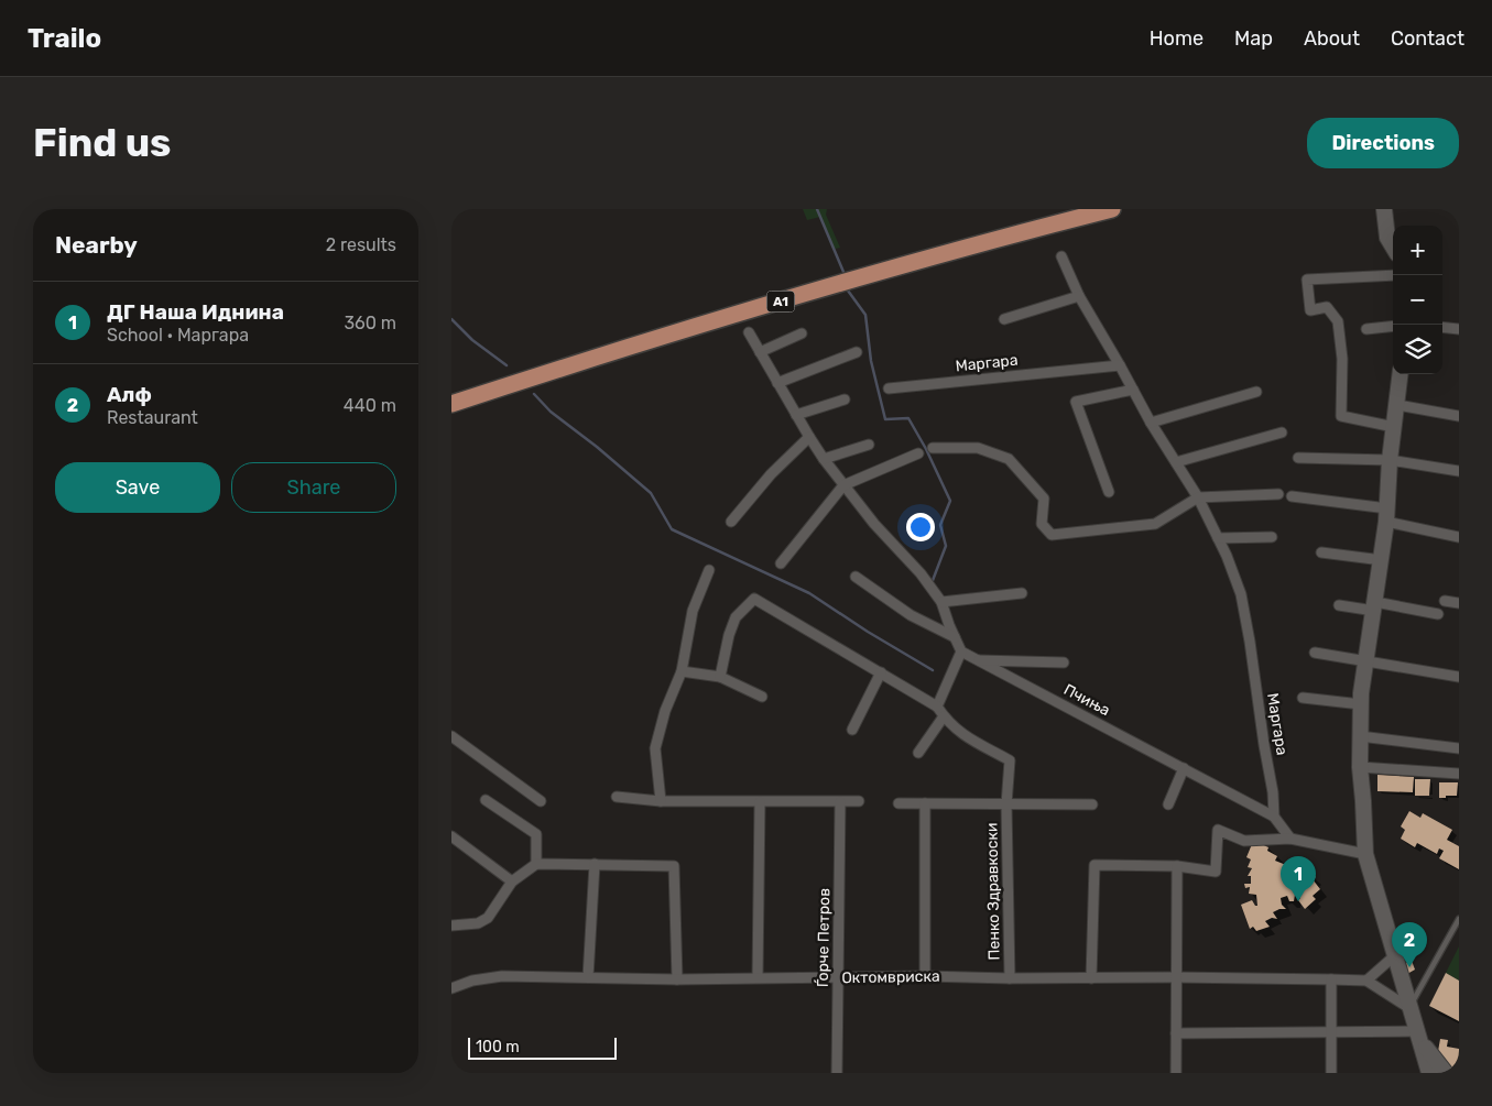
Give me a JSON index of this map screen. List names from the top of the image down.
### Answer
{
  "streets": {
    "main road": ["A1"],
    "street": [
      "Маргара",
      "Пчиња",
      "Пенко Здравкоски",
      "Ѓорче Петров",
      "Октомвриска"
    ]
  },
  "crossings": [
    ["Маргара", "Пчиња"],
    ["Пенко Здравкоски", "Октомвриска"],
    ["Ѓорче Петров", "Октомвриска"]
  ],
  "scale_bar": "100 m",
  "page": {
    "header": "Trailo",
    "nav": [
      "Home",
      "Map",
      "About",
      "Contact"
    ],
    "buttons": [
      "Directions",
      ["Save", "Share"]
    ],
    "title": "Find us",
    "heading": ["Nearby", "2 results"],
    "map_buttons": ["+", "−"],
    "list": [
      {
        "mark": "1",
        "name": "ДГ Наша Иднина",
        "note": "School · Маргара",
        "value": "360 m"
      },
      {
        "mark": "2",
        "name": "Алф",
        "note": "Restaurant",
        "value": "440 m"
      }
    ],
    "pins": ["1", "2"],
    "scale": "100 m"
  }
}
